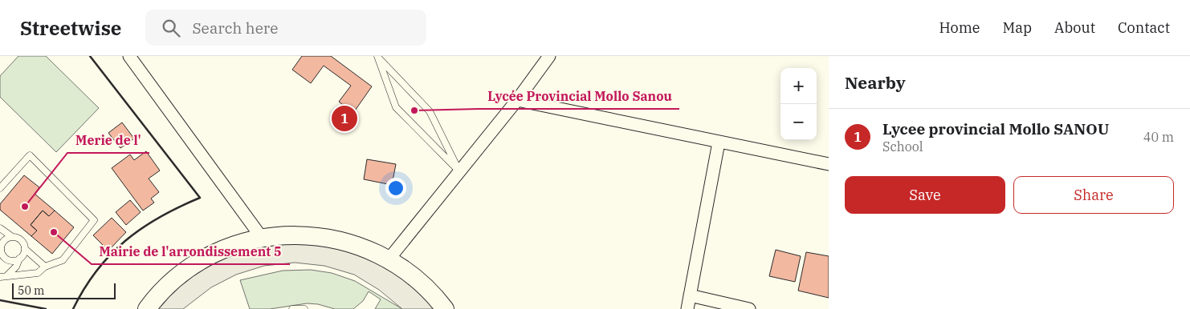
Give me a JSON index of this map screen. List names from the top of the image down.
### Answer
{
  "places": ["Lycée Provincial Mollo Sanou", "Merie de l'", "Mairie de l'arrondissement 5"],
  "scale_bar": "50 m",
  "page": {
    "header": "Streetwise",
    "search": "Search here",
    "nav": [
      "Home",
      "Map",
      "About",
      "Contact"
    ],
    "heading": "Nearby",
    "map_buttons": ["+", "−"],
    "pins": "1",
    "list": [
      {
        "mark": "1",
        "name": "Lycee provincial Mollo SANOU",
        "note": "School",
        "value": "40 m"
      }
    ],
    "buttons": ["Save", "Share"],
    "scale": "50 m"
  }
}
